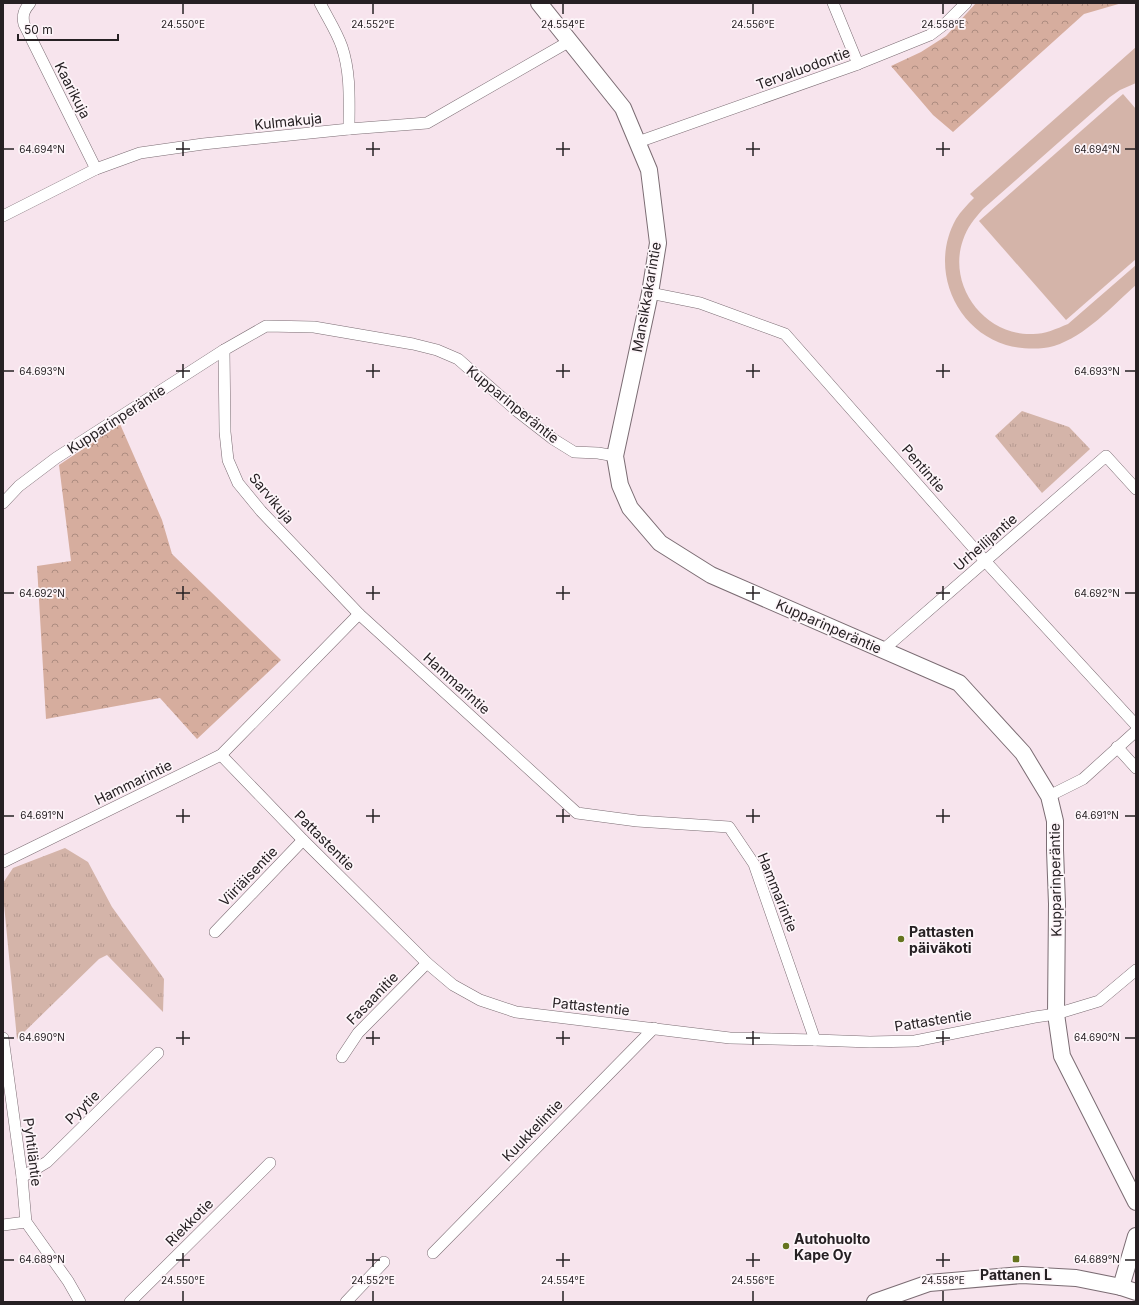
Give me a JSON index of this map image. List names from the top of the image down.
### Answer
{
  "streets": {
    "street": [
      "Tervaluodontie",
      "Kaarikuja",
      "Kulmakuja",
      "Mansikkakarintie",
      "Kupparinperäntie",
      "Pentintie",
      "Sarvikuja",
      "Urheilijantie",
      "Hammarintie",
      "Pattastentie",
      "Viiriäisentie",
      "Fasaanitie",
      "Pyytie",
      "Kuukkelintie",
      "Pyhtiläntie",
      "Riekkotie"
    ]
  },
  "crossings": [
    ["Tervaluodontie", "Mansikkakarintie"],
    ["Kaarikuja", "Kulmakuja"],
    ["Kulmakuja", "Mansikkakarintie"],
    ["Mansikkakarintie", "Kupparinperäntie"],
    ["Mansikkakarintie", "Pentintie"],
    ["Kupparinperäntie", "Sarvikuja"],
    ["Kupparinperäntie", "Urheilijantie"],
    ["Kupparinperäntie", "Pattastentie"],
    ["Pentintie", "Urheilijantie"],
    ["Sarvikuja", "Hammarintie"],
    ["Hammarintie", "Pattastentie"],
    ["Pattastentie", "Viiriäisentie"],
    ["Pattastentie", "Fasaanitie"],
    ["Pattastentie", "Kuukkelintie"],
    ["Pyytie", "Pyhtiläntie"]
  ],
  "places": {
    "other": ["Pattasten päiväkoti", "Autohuolto Kape Oy"],
    "transit": ["Pattanen L"]
  },
  "scale_bar": "50 m",
  "coordinates": [
    "24.550°E",
    "24.552°E",
    "24.554°E",
    "24.556°E",
    "24.558°E",
    "64.694°N",
    "64.693°N",
    "64.692°N",
    "64.691°N",
    "64.690°N",
    "64.689°N"
  ]
}
